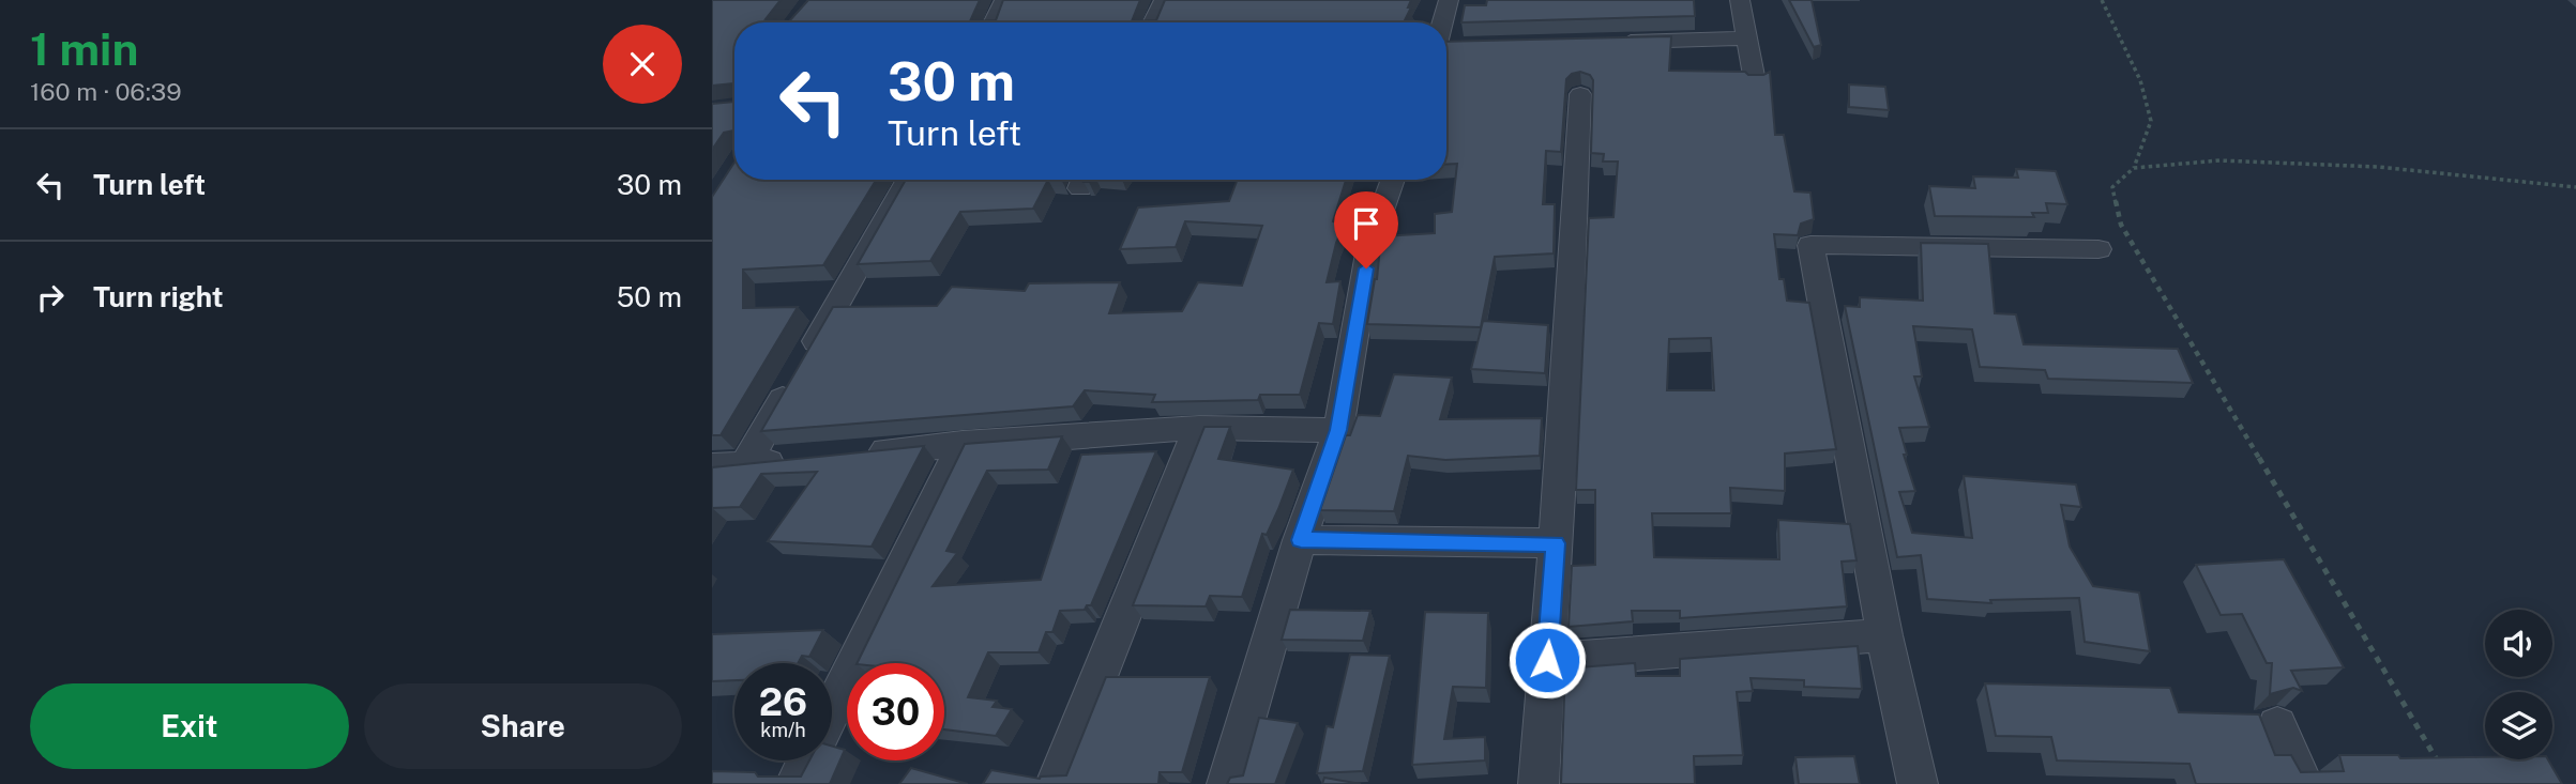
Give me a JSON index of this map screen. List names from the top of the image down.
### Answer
{
  "page": {
    "heading": ["1 min", "160 m · 06:39"],
    "turn": ["30 m", "Turn left"],
    "list": [
      {
        "name": "Turn left",
        "value": "30 m"
      },
      {
        "name": "Turn right",
        "value": "50 m"
      }
    ],
    "speed": "26 km/h",
    "limit": "30",
    "buttons": ["Exit", "Share"]
  }
}
